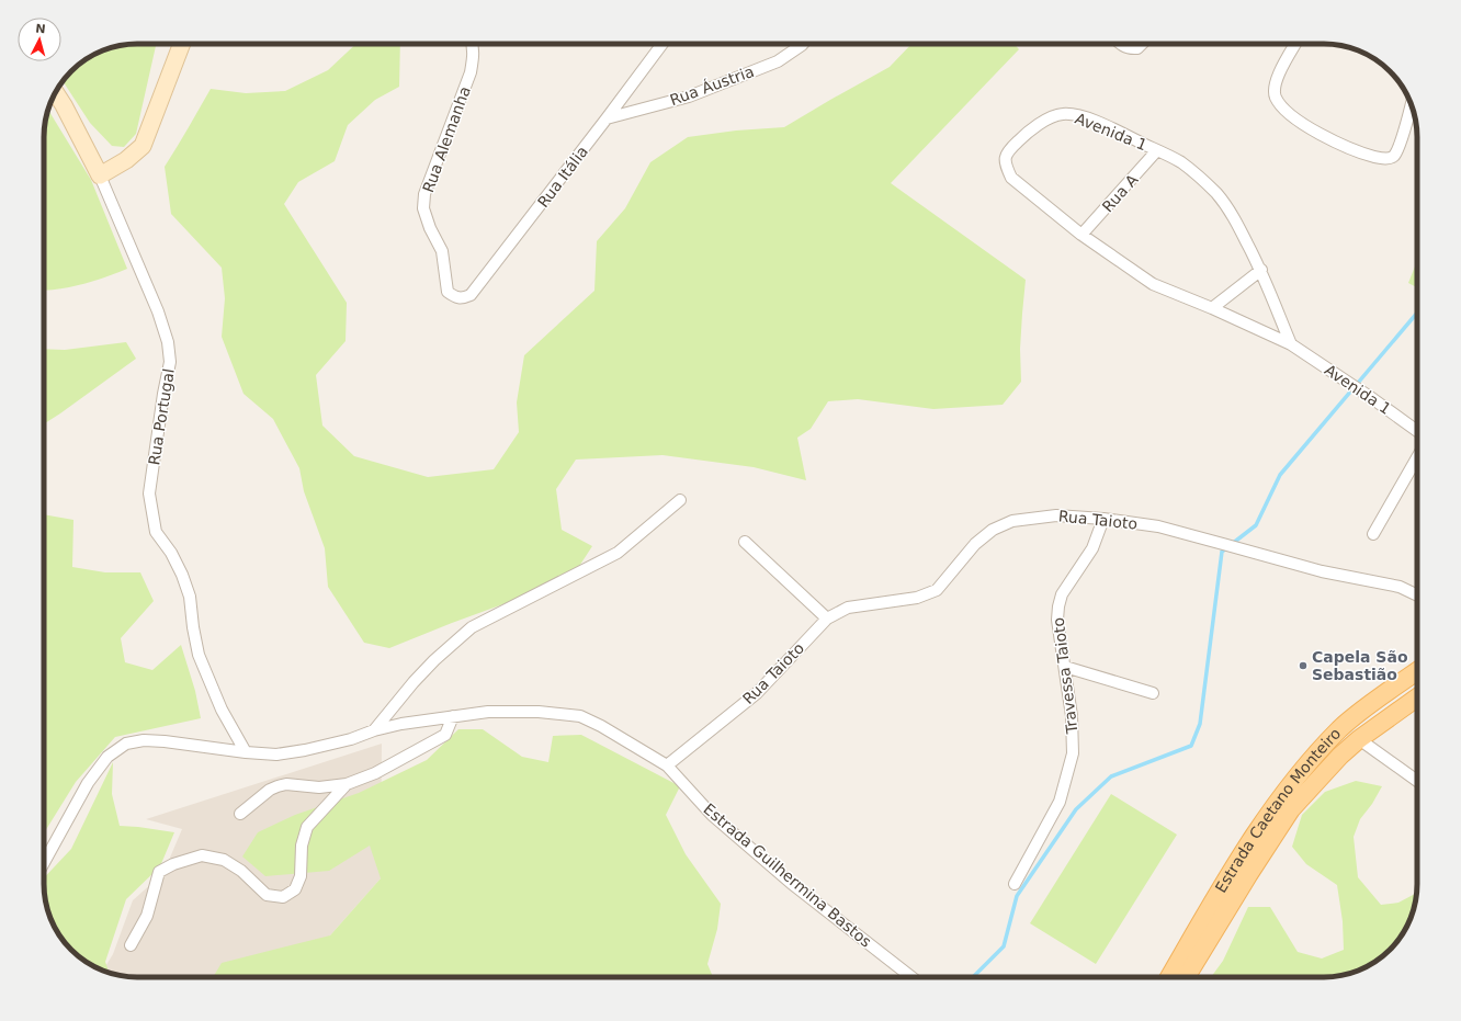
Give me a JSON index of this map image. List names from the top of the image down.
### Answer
{
  "streets": {
    "main road": ["Estrada Caetano Monteiro"],
    "street": [
      "Rua Áustria",
      "Avenida 1",
      "Rua Alemanha",
      "Rua Itália",
      "Rua A",
      "Rua Portugal",
      "Rua Taioto",
      "Travessa Taioto",
      "Estrada Guilhermina Bastos"
    ]
  },
  "crossings": [
    ["Rua Áustria", "Rua Itália"],
    ["Avenida 1", "Rua A"],
    ["Rua Alemanha", "Rua Itália"],
    ["Rua Portugal", "Estrada Guilhermina Bastos"],
    ["Rua Taioto", "Travessa Taioto"],
    ["Rua Taioto", "Estrada Guilhermina Bastos"]
  ],
  "places": ["Capela São Sebastião"],
  "north": "top"
}
